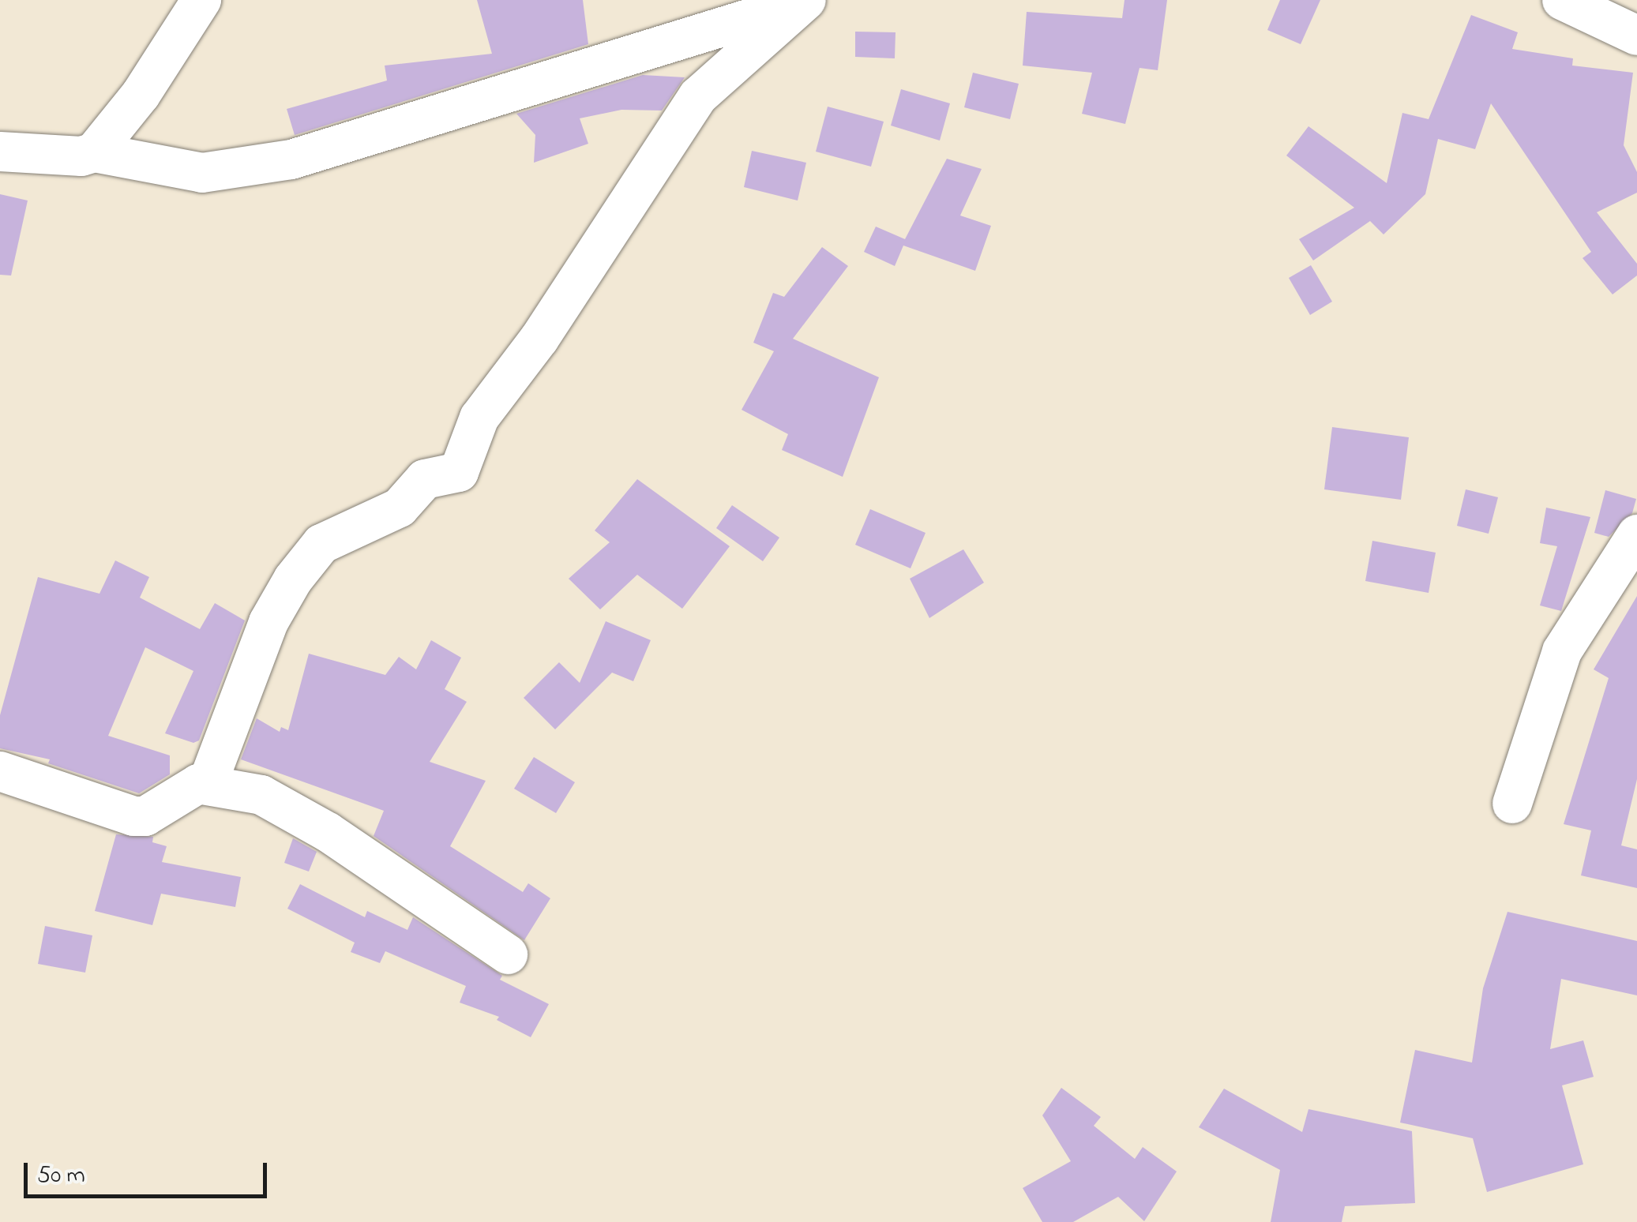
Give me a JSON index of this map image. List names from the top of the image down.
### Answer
{
  "scale_bar": "50 m"
}
